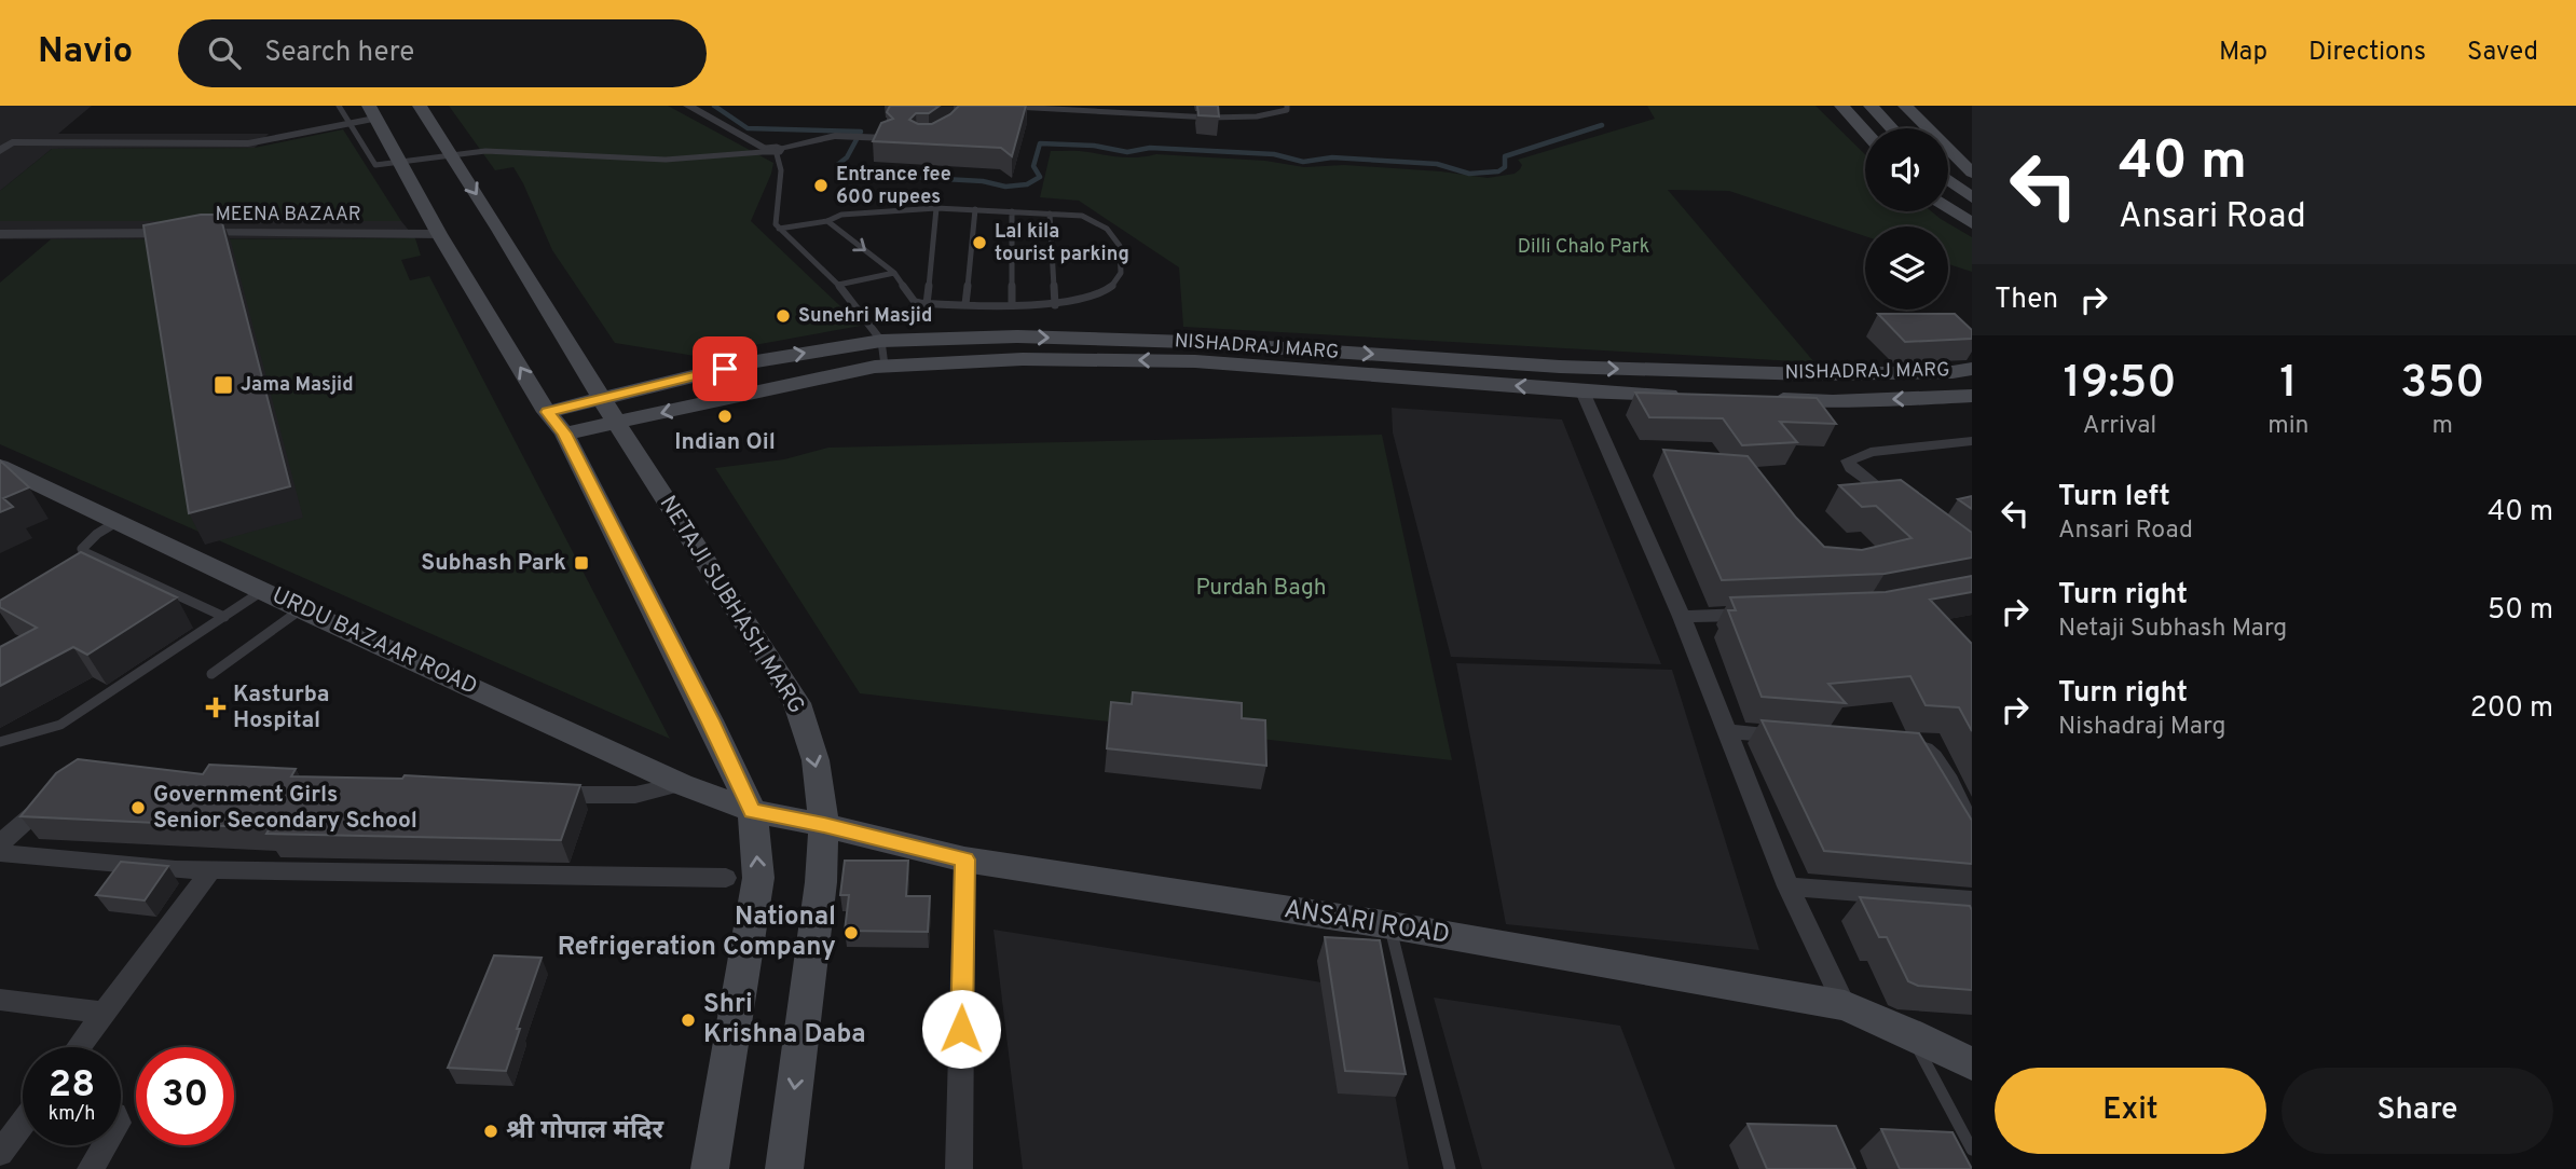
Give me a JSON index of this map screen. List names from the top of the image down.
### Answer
{
  "streets": {
    "main road": [
      "NISHADRAJ MARG",
      "NETAJI SUBHASH MARG",
      "URDU BAZAAR ROAD",
      "ANSARI ROAD"
    ],
    "street": ["MEENA BAZAAR"]
  },
  "crossings": [
    ["NISHADRAJ MARG", "NETAJI SUBHASH MARG"],
    ["NETAJI SUBHASH MARG", "ANSARI ROAD"],
    ["URDU BAZAAR ROAD", "ANSARI ROAD"]
  ],
  "parks": ["Dilli Chalo Park", "Purdah Bagh"],
  "places": {
    "other": [
      "Entrance fee 600 rupees",
      "Lal kila tourist parking",
      "Sunehri Masjid",
      "Indian Oil",
      "Government Girls Senior Secondary School",
      "National Refrigeration Company",
      "Shri Krishna Daba",
      "श्री गोपाल मंदिर"
    ],
    "transit": ["Jama Masjid", "Subhash Park"],
    "health": ["Kasturba Hospital"]
  },
  "page": {
    "header": "Navio",
    "search": "Search here",
    "nav": ["Map", "Directions", "Saved"],
    "turn": ["40 m", "Ansari Road"],
    "then": "Then",
    "eta": [
      "19:50",
      "Arrival",
      "1",
      "min",
      "350",
      "m"
    ],
    "list": [
      {
        "name": "Turn left",
        "note": "Ansari Road",
        "value": "40 m"
      },
      {
        "name": "Turn right",
        "note": "Netaji Subhash Marg",
        "value": "50 m"
      },
      {
        "name": "Turn right",
        "note": "Nishadraj Marg",
        "value": "200 m"
      }
    ],
    "speed": "28 km/h",
    "limit": "30",
    "buttons": ["Exit", "Share"]
  }
}
